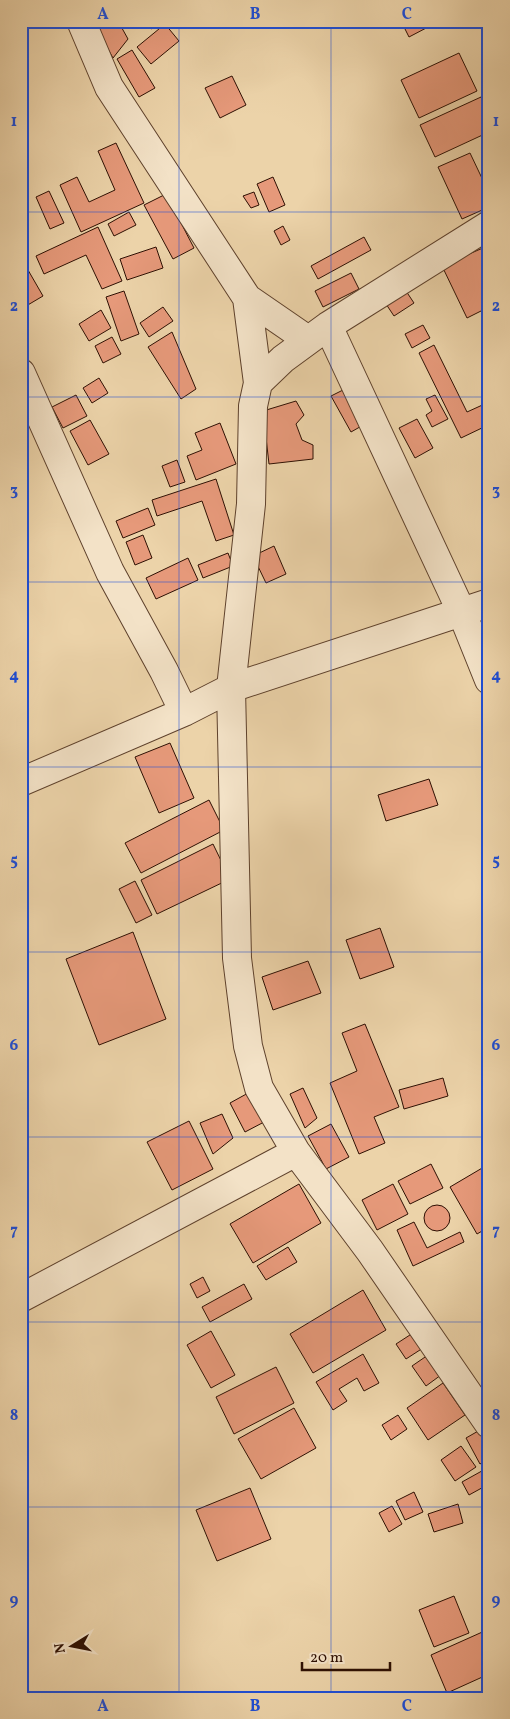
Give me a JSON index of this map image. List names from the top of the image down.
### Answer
{
  "scale_bar": "20 m",
  "north": "left",
  "grid": {
    "columns": ["A", "B", "C"],
    "rows": [
      "1",
      "2",
      "3",
      "4",
      "5",
      "6",
      "7",
      "8",
      "9"
    ]
  }
}
